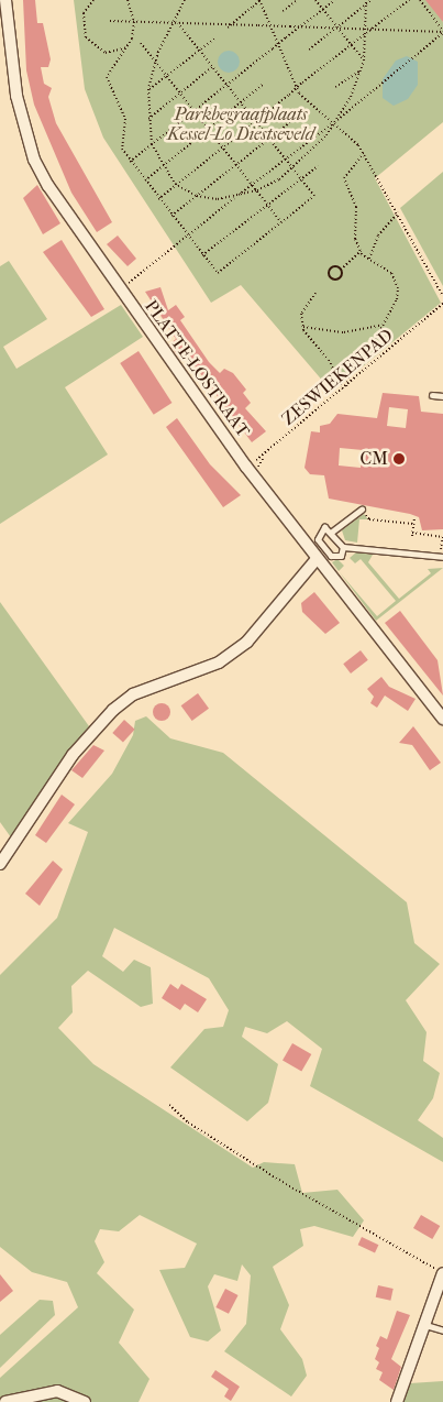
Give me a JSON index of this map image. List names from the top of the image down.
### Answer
{
  "streets": {
    "street": ["PLATTE-LOSTRAAT"],
    "path": ["ZESWIEKENPAD"]
  },
  "crossings": [
    ["PLATTE-LOSTRAAT", "ZESWIEKENPAD"]
  ],
  "parks": ["Parkbegraafplaats Kessel-Lo Diestseveld"],
  "places": ["CM"]
}
